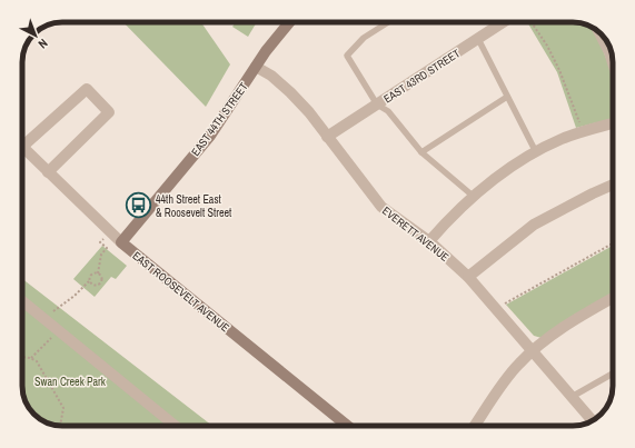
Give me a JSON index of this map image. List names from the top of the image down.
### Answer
{
  "streets": {
    "street": [
      "EAST 43RD STREET",
      "EAST 44TH STREET",
      "EVERETT AVENUE",
      "EAST ROOSEVELT AVENUE"
    ]
  },
  "crossings": [
    ["EAST 43RD STREET", "EVERETT AVENUE"],
    ["EAST 44TH STREET", "EVERETT AVENUE"],
    ["EAST 44TH STREET", "EAST ROOSEVELT AVENUE"]
  ],
  "parks": ["Swan Creek Park"],
  "places": {
    "bus stop": ["44th Street East & Roosevelt Street"]
  },
  "north": "bottom right"
}
